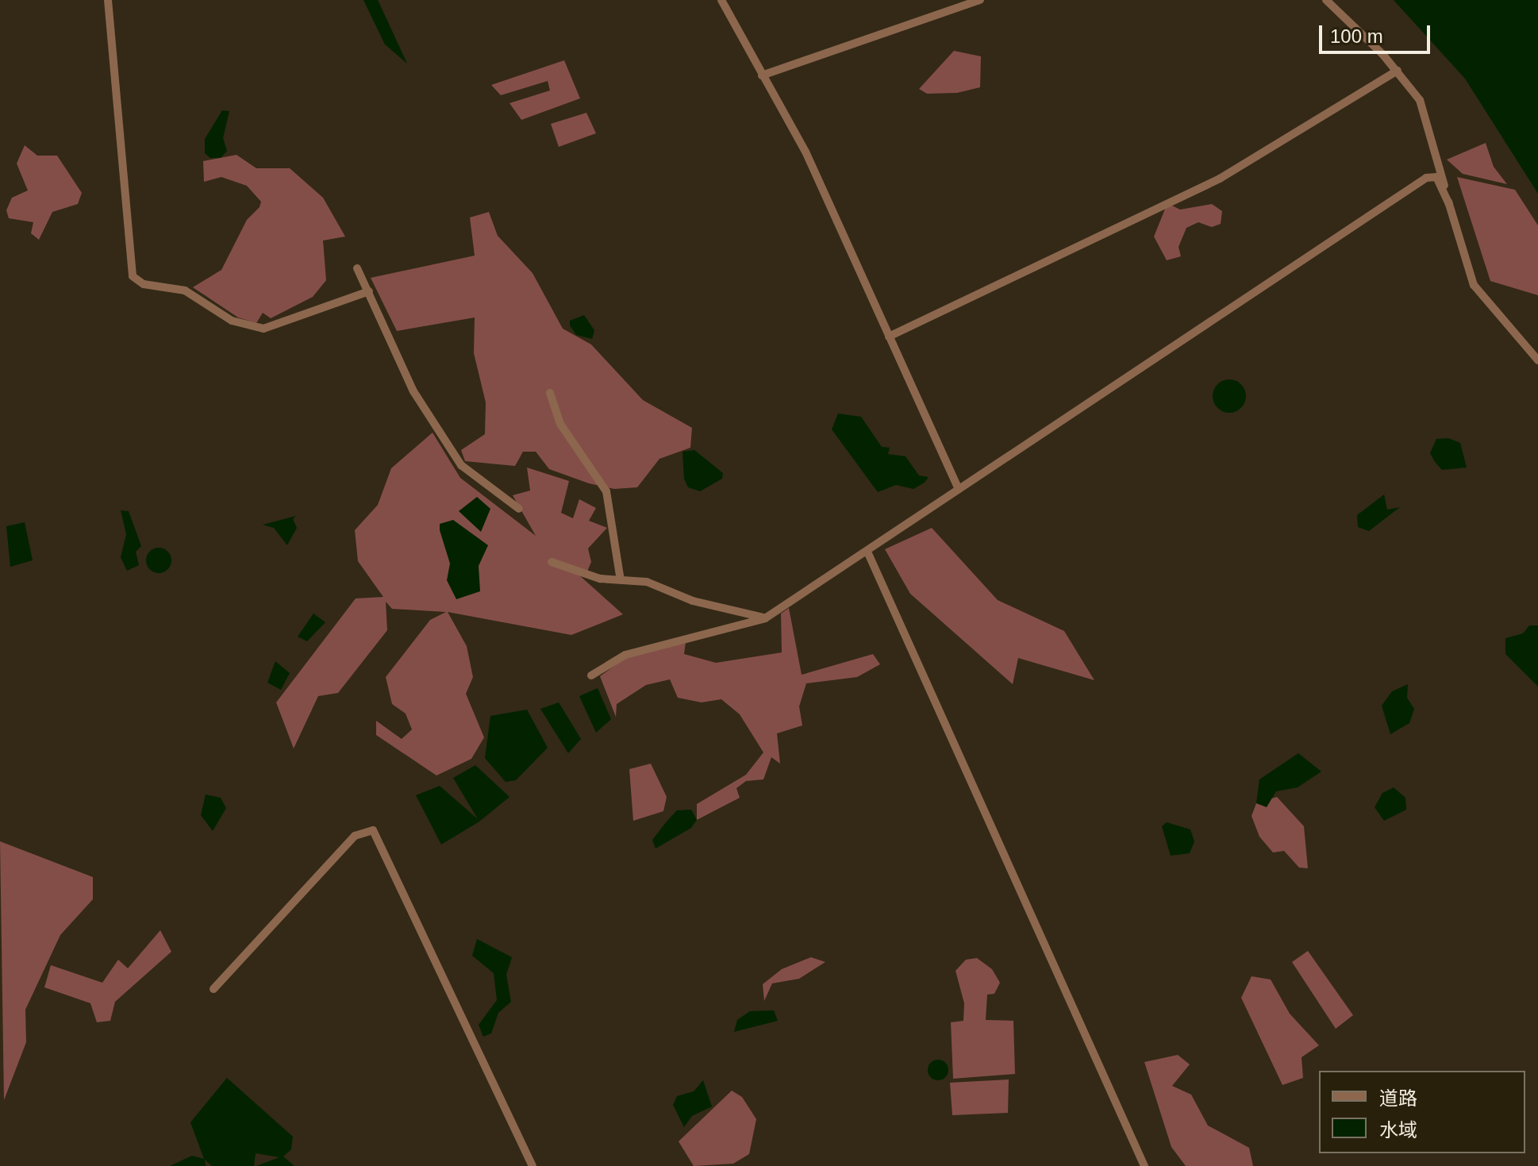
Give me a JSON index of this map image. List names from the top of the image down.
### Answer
{
  "legend": ["道路", "水域"],
  "scale_bar": "100 m"
}
